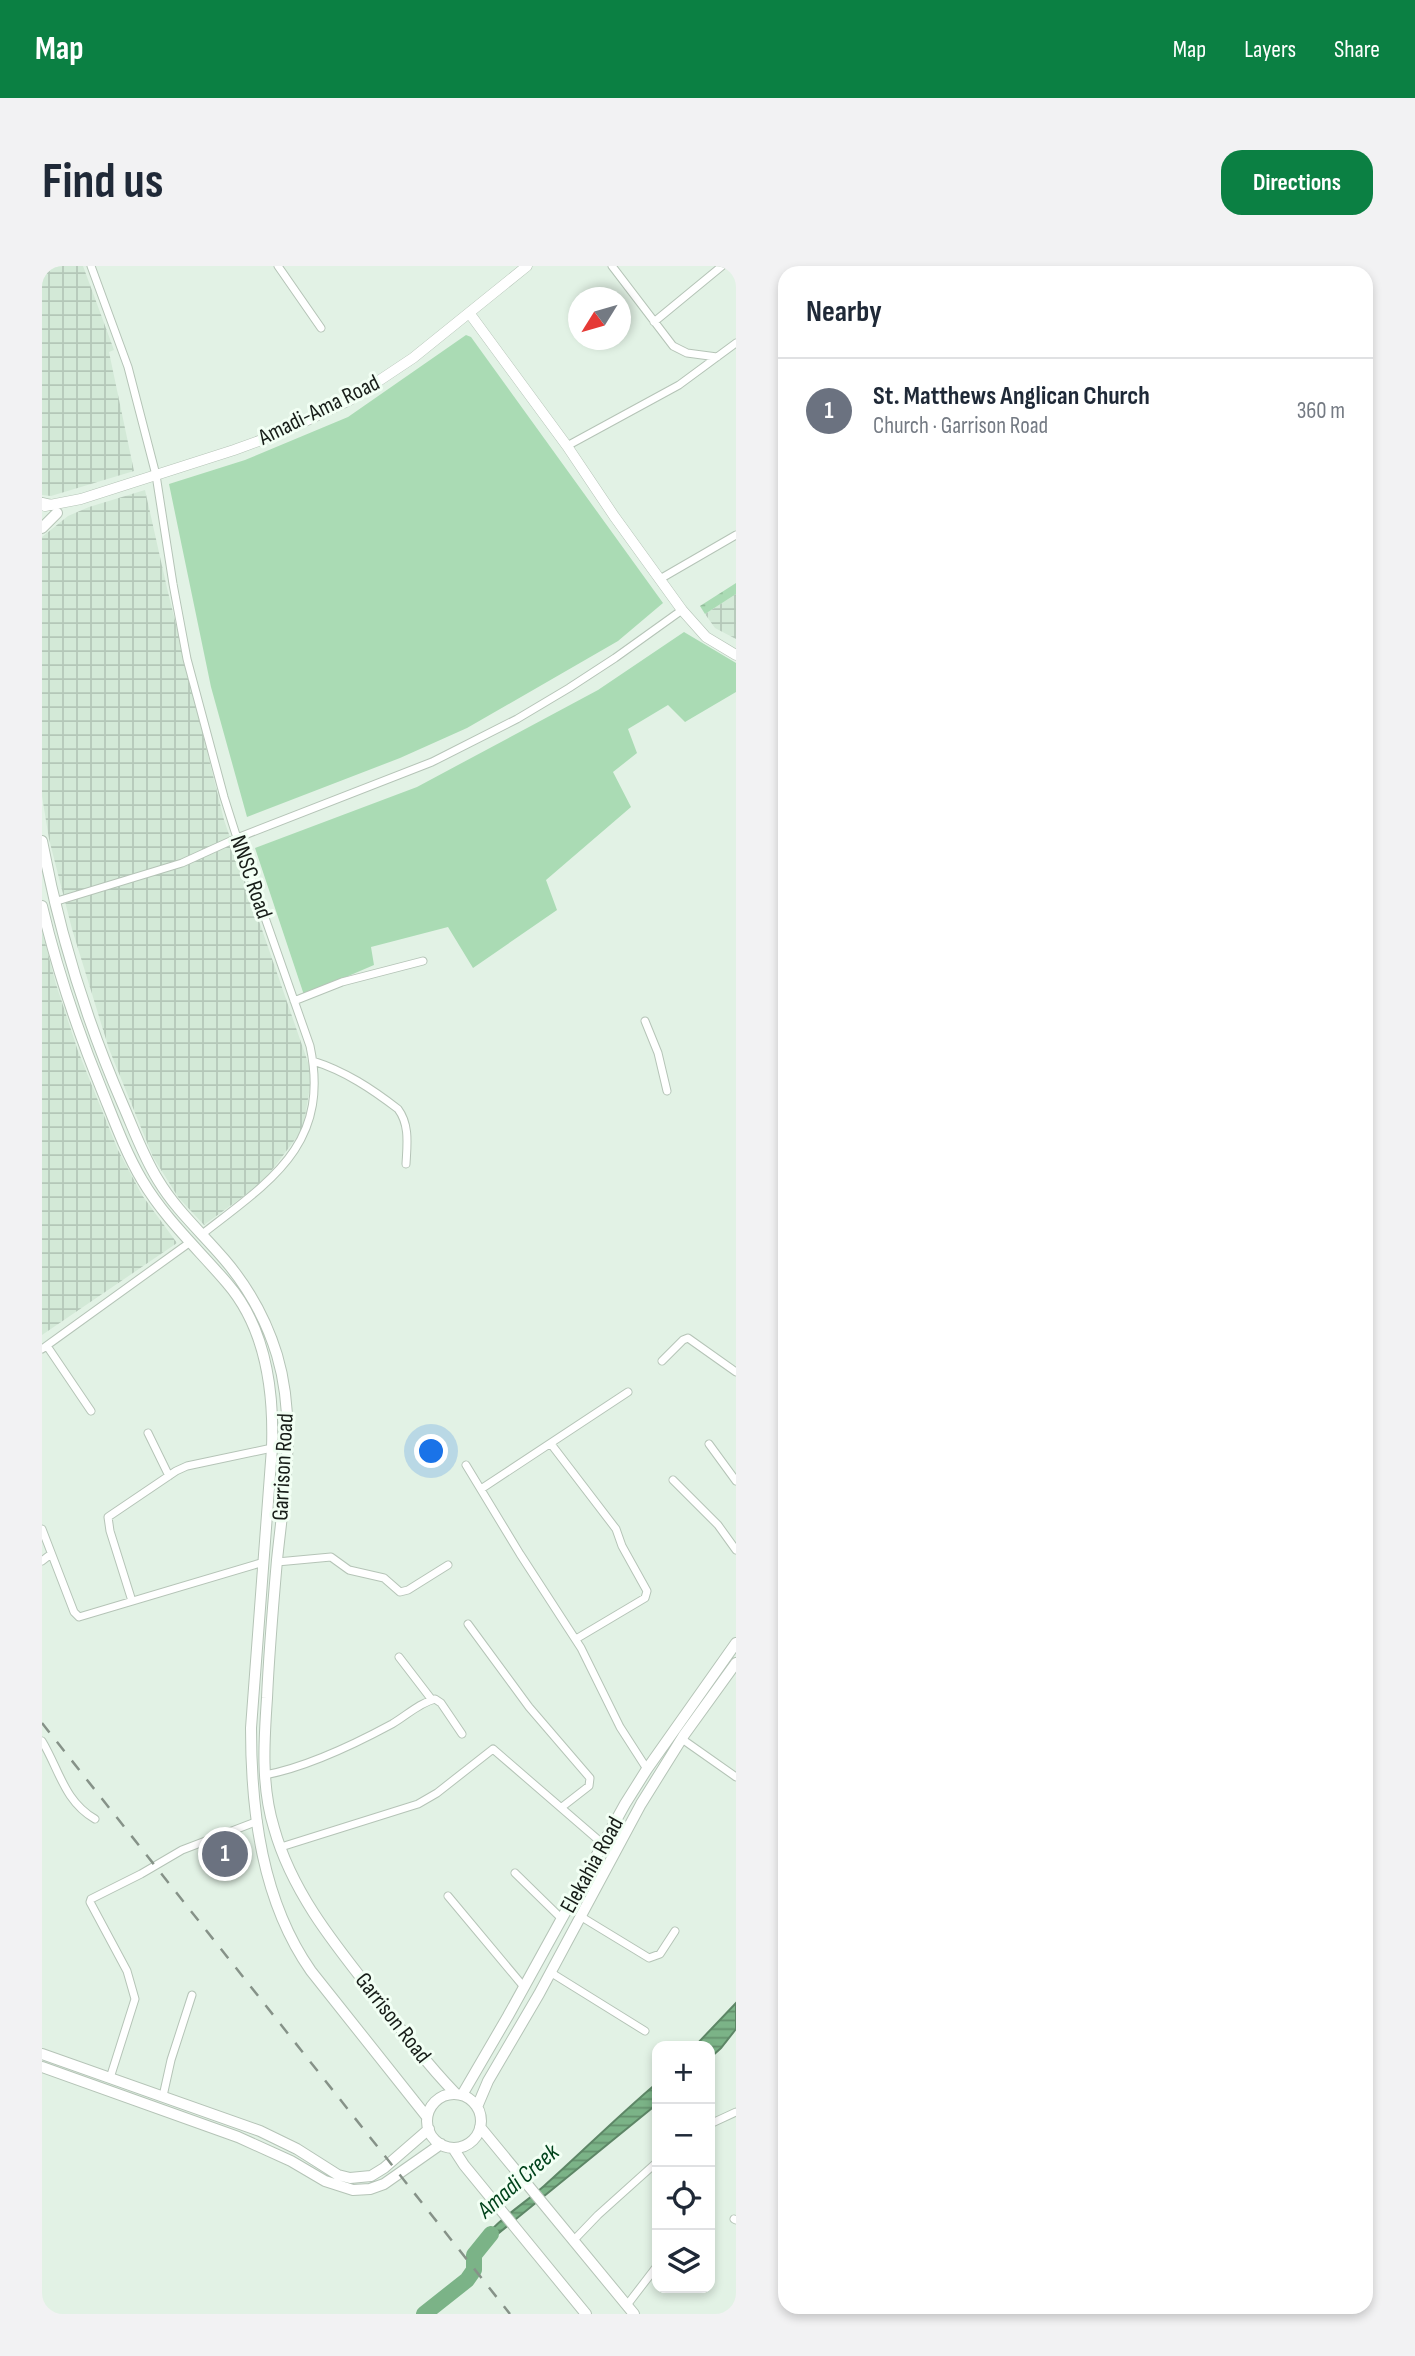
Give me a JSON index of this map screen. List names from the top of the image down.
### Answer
{
  "streets": {
    "main road": ["Garrison Road", "Elekahia Road"],
    "street": ["Amadi-Ama Road", "NNSC Road"]
  },
  "crossings": [
    ["Amadi-Ama Road", "NNSC Road"],
    ["NNSC Road", "Garrison Road"],
    ["Garrison Road", "Elekahia Road"]
  ],
  "water": ["Amadi Creek"],
  "north": "bottom left",
  "page": {
    "header": "Map",
    "nav": ["Map", "Layers", "Share"],
    "buttons": "Directions",
    "title": "Find us",
    "heading": "Nearby",
    "list": [
      {
        "mark": "1",
        "name": "St. Matthews Anglican Church",
        "note": "Church · Garrison Road",
        "value": "360 m"
      }
    ],
    "pins": "1",
    "map_buttons": ["+", "−"]
  }
}
